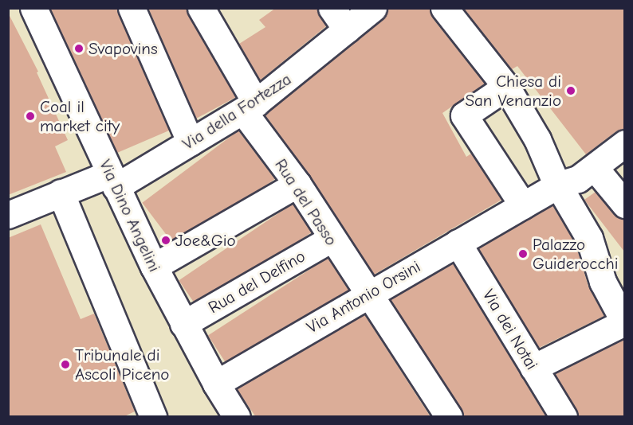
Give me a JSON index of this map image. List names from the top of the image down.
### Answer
{
  "streets": {
    "street": [
      "Via della Fortezza",
      "Rua del Passo",
      "Via Dino Angelini",
      "Rua del Delfino",
      "Via Antonio Orsini",
      "Via dei Notai"
    ]
  },
  "crossings": [
    ["Via della Fortezza", "Rua del Passo"],
    ["Via della Fortezza", "Via Dino Angelini"],
    ["Rua del Passo", "Rua del Delfino"],
    ["Rua del Passo", "Via Antonio Orsini"],
    ["Via Dino Angelini", "Rua del Delfino"],
    ["Via Dino Angelini", "Via Antonio Orsini"],
    ["Via Antonio Orsini", "Via dei Notai"]
  ],
  "places": [
    "Svapovins",
    "Chiesa di San Venanzio",
    "Coal il market city",
    "Joe&Gio",
    "Palazzo Guiderocchi",
    "Tribunale di Ascoli Piceno"
  ]
}
